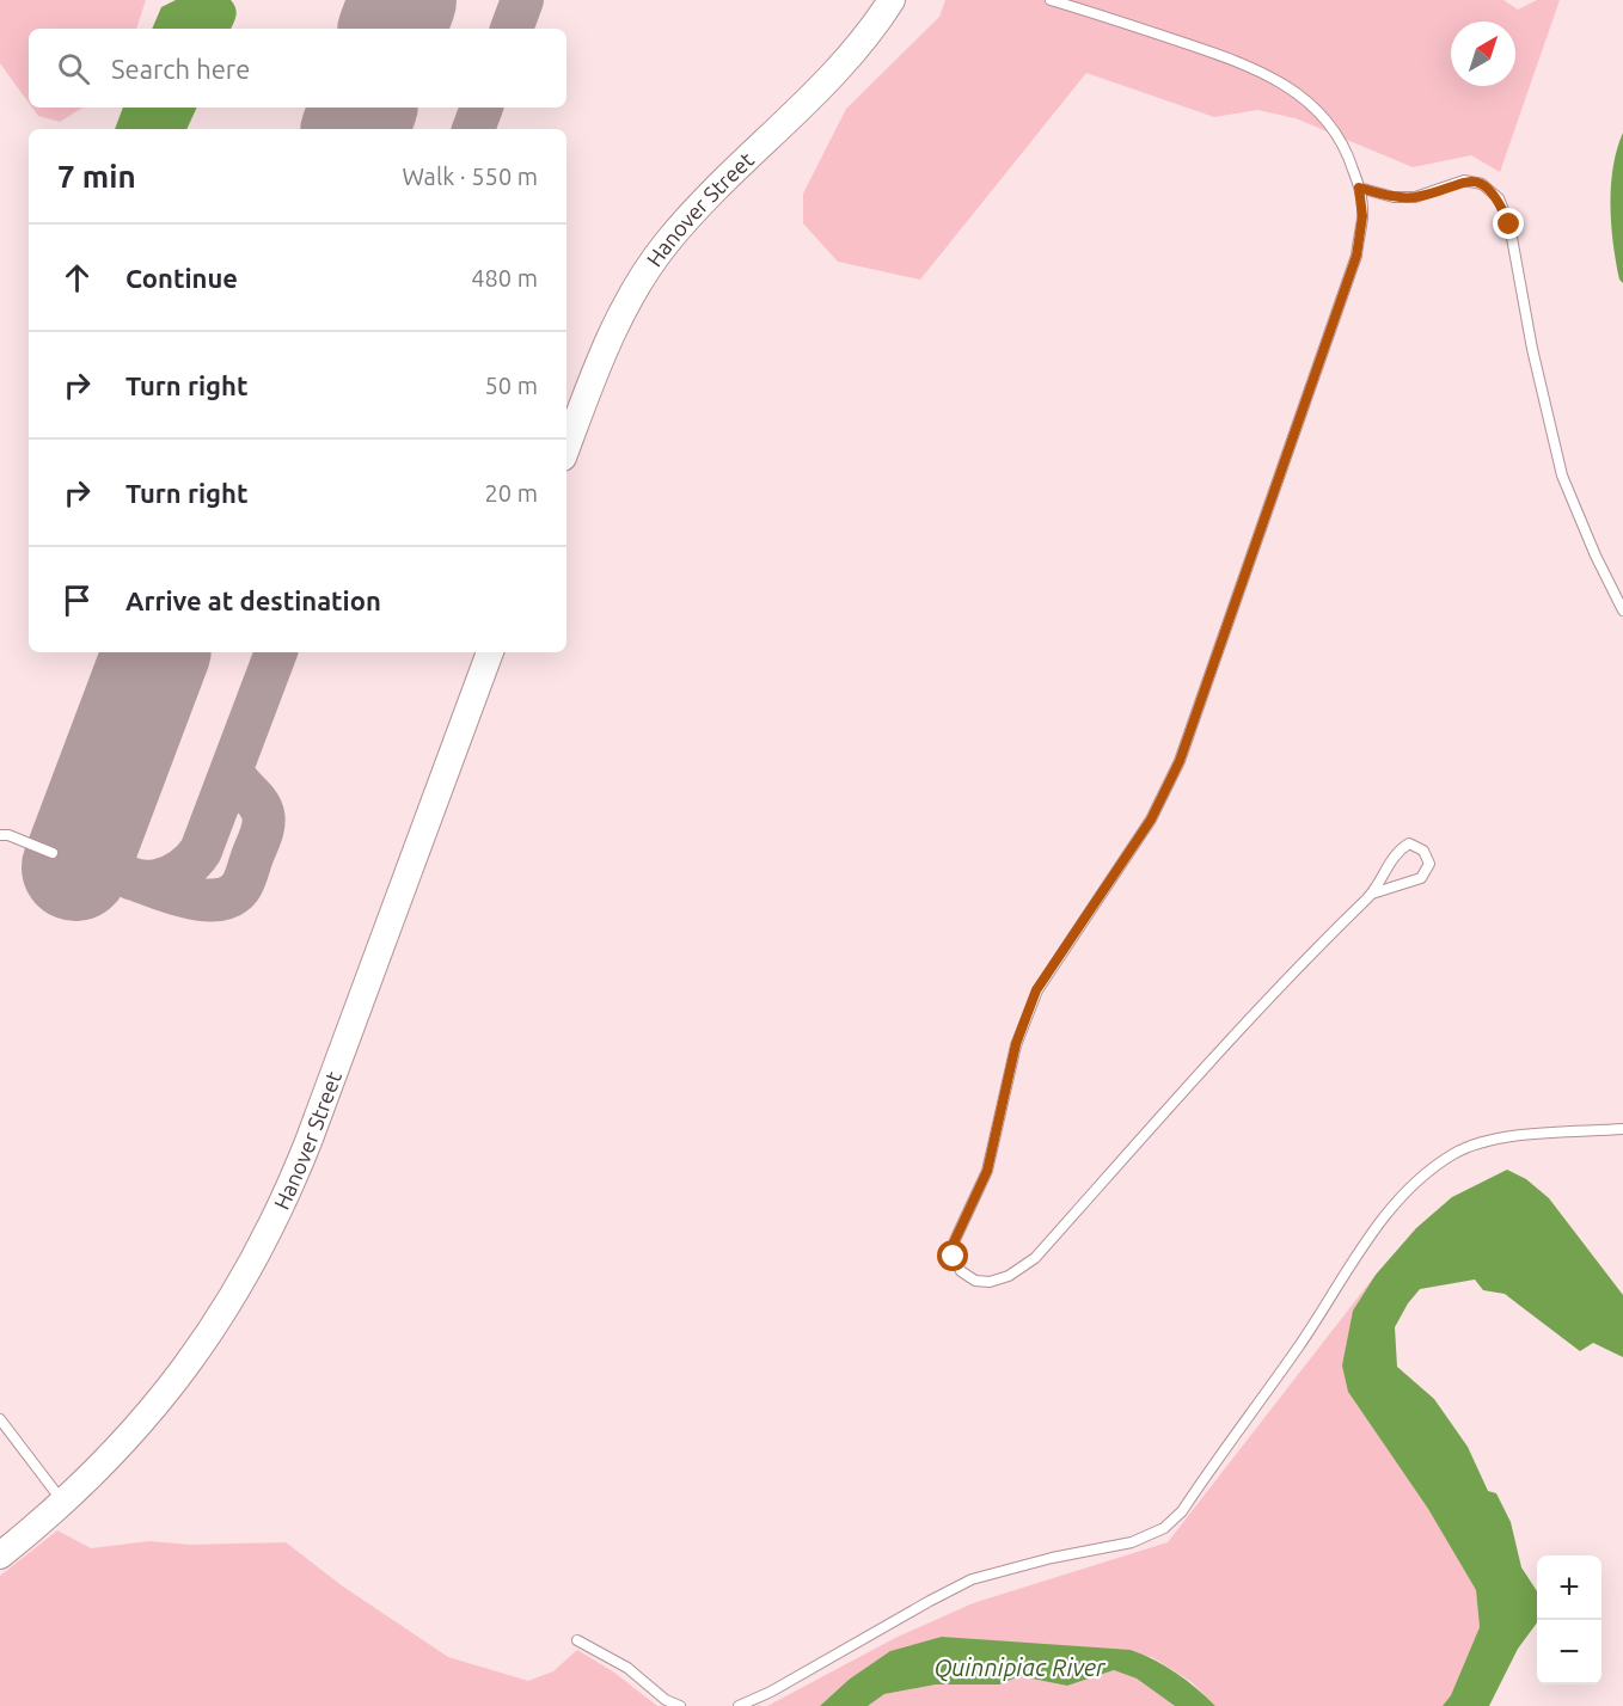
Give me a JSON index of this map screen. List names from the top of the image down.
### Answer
{
  "streets": {
    "street": ["Hanover Street"]
  },
  "water": ["Quinnipiac River"],
  "north": "top right",
  "page": {
    "search": "Search here",
    "heading": ["7 min", "Walk · 550 m"],
    "list": [
      ["Continue", "480 m"],
      ["Turn right", "50 m"],
      ["Turn right", "20 m"],
      "Arrive at destination"
    ],
    "map_buttons": ["+", "−"]
  }
}
